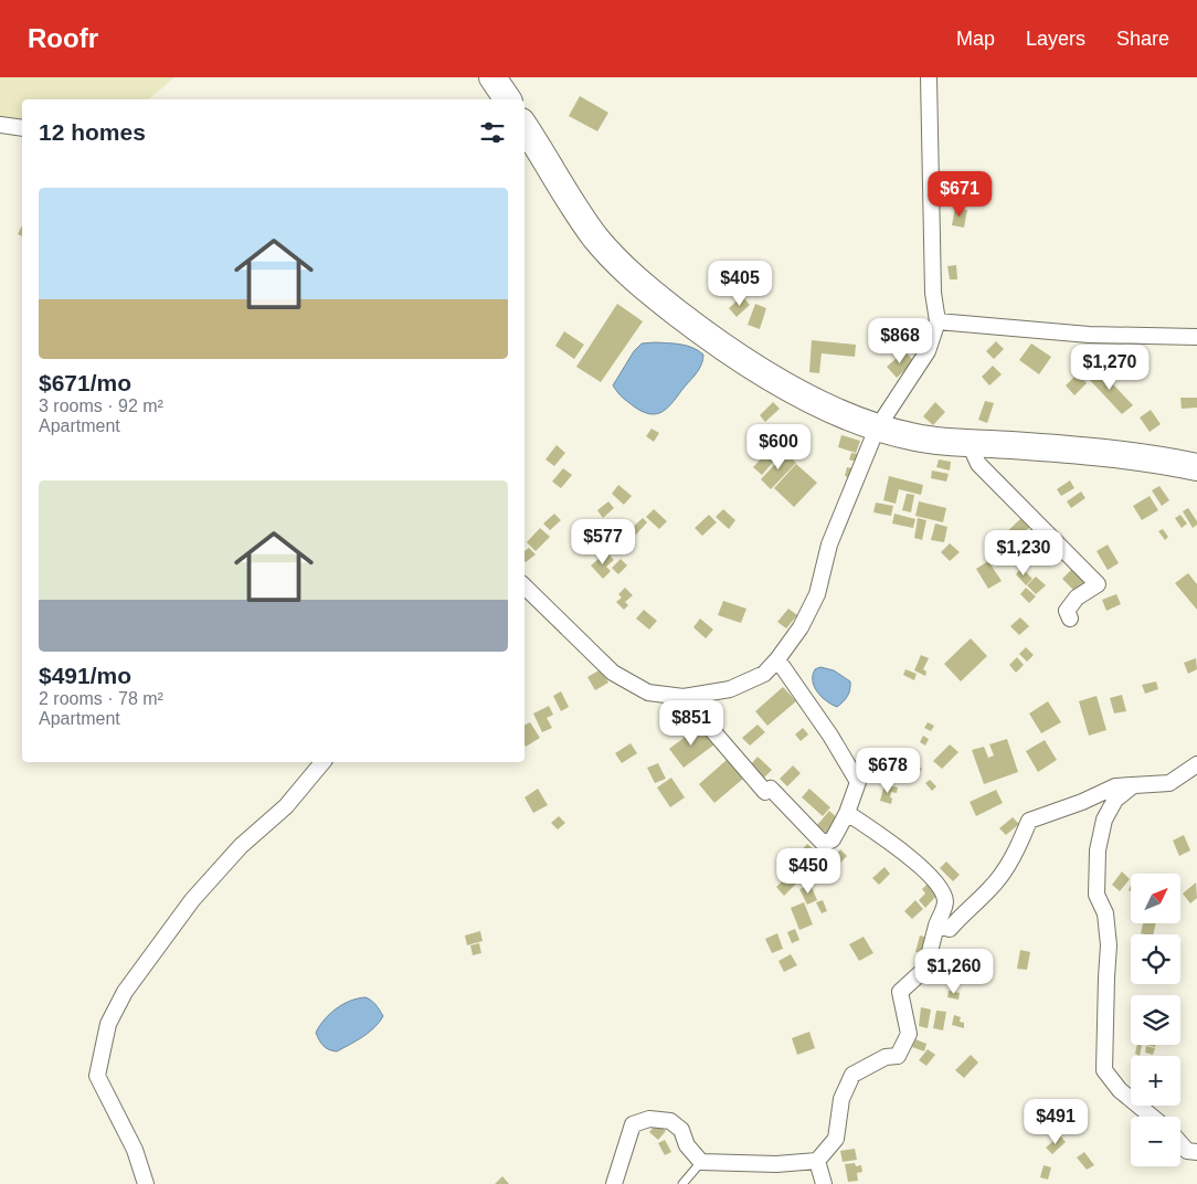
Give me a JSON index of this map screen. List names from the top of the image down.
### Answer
{
  "north": "top right",
  "page": {
    "header": "Roofr",
    "nav": ["Map", "Layers", "Share"],
    "heading": "12 homes",
    "list": [
      {
        "name": "$671/mo",
        "note": "3 rooms · 92 m² · Apartment"
      },
      {
        "name": "$491/mo",
        "note": "2 rooms · 78 m² · Apartment"
      }
    ],
    "price": [
      "$671",
      "$405",
      "$868",
      "$1,270",
      "$600",
      "$577",
      "$1,230",
      "$851",
      "$678",
      "$450",
      "$1,260",
      "$491"
    ],
    "map_buttons": ["+", "−"]
  }
}
